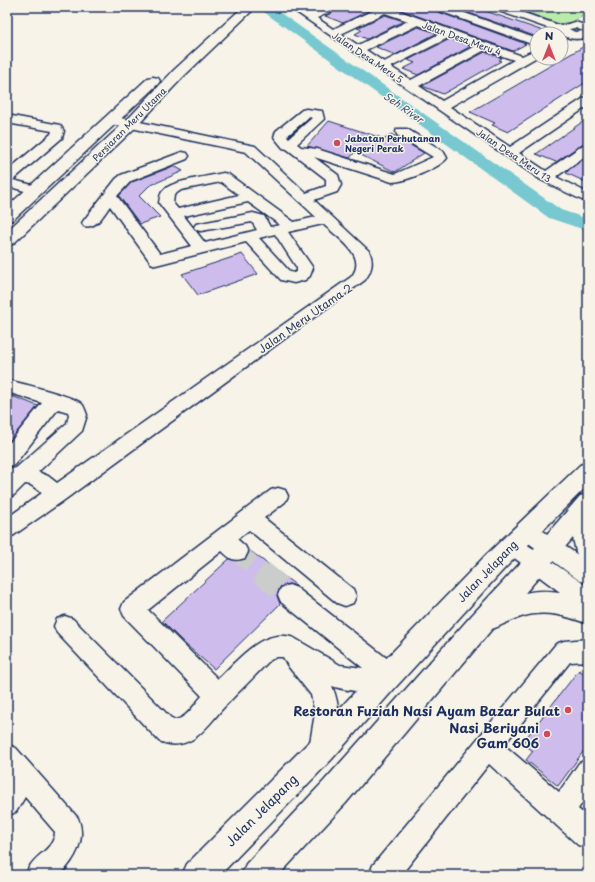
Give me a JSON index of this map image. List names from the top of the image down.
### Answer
{
  "streets": {
    "main road": ["Persiaran Meru Utama", "Jalan Jelapang"],
    "street": [
      "Jalan Desa Meru 4",
      "Jalan Desa Meru 5",
      "Jalan Desa Meru 13",
      "Jalan Meru Utama 2"
    ]
  },
  "crossings": [
    ["Jalan Desa Meru 5", "Jalan Desa Meru 13"],
    ["Persiaran Meru Utama", "Jalan Meru Utama 2"]
  ],
  "water": ["Seh River"],
  "places": ["Jabatan Perhutanan Negeri Perak", "Restoran Fuziah Nasi Ayam Bazar Bulat", "Nasi Beriyani Gam 606"],
  "north": "top"
}
